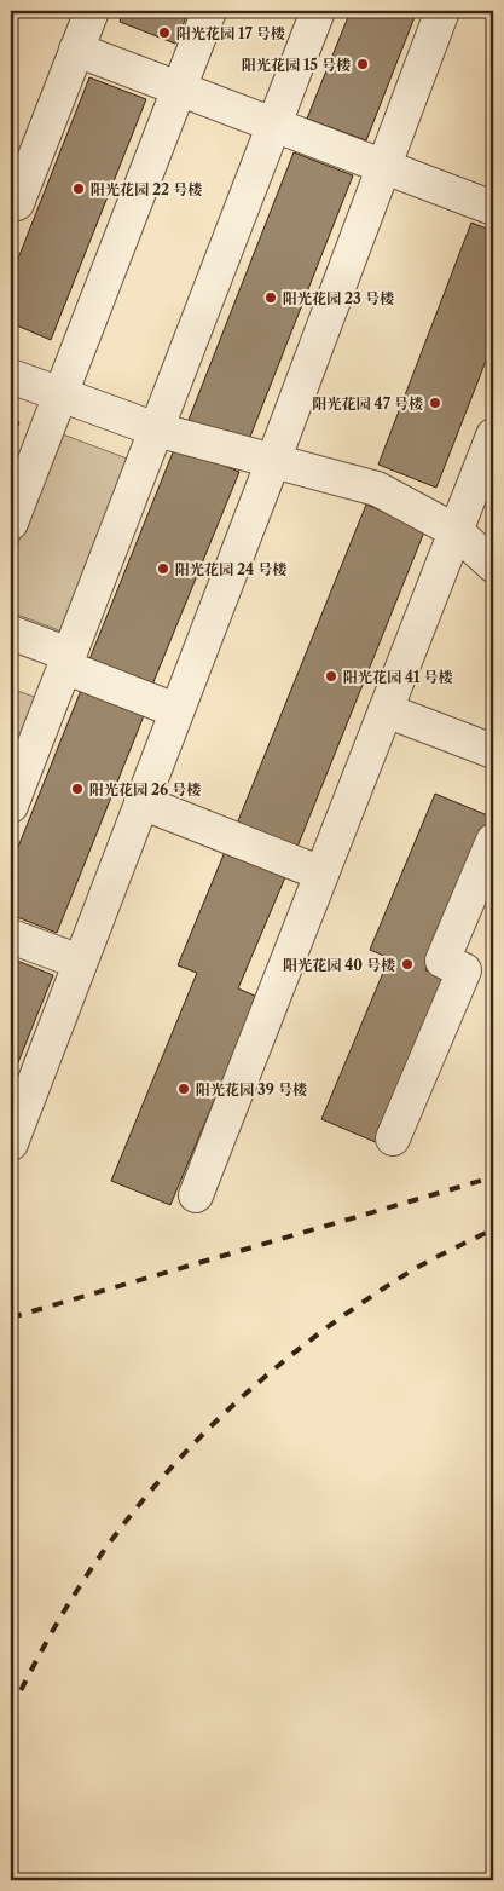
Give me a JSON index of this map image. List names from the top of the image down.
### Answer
{
  "places": [
    "阳光花园 17 号楼",
    "阳光花园 15 号楼",
    "阳光花园 22 号楼",
    "阳光花园 23 号楼",
    "阳光花园 47 号楼",
    "阳光花园 24 号楼",
    "阳光花园 41 号楼",
    "阳光花园 26 号楼",
    "阳光花园 40 号楼",
    "阳光花园 39 号楼"
  ]
}
